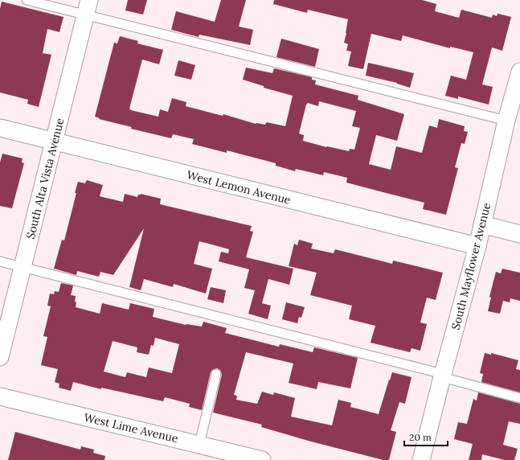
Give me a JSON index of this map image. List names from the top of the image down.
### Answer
{
  "streets": {
    "street": [
      "South Alta Vista Avenue",
      "West Lemon Avenue",
      "South Mayflower Avenue",
      "West Lime Avenue"
    ]
  },
  "crossings": [
    ["South Alta Vista Avenue", "West Lemon Avenue"],
    ["West Lemon Avenue", "South Mayflower Avenue"]
  ],
  "scale_bar": "20 m"
}
